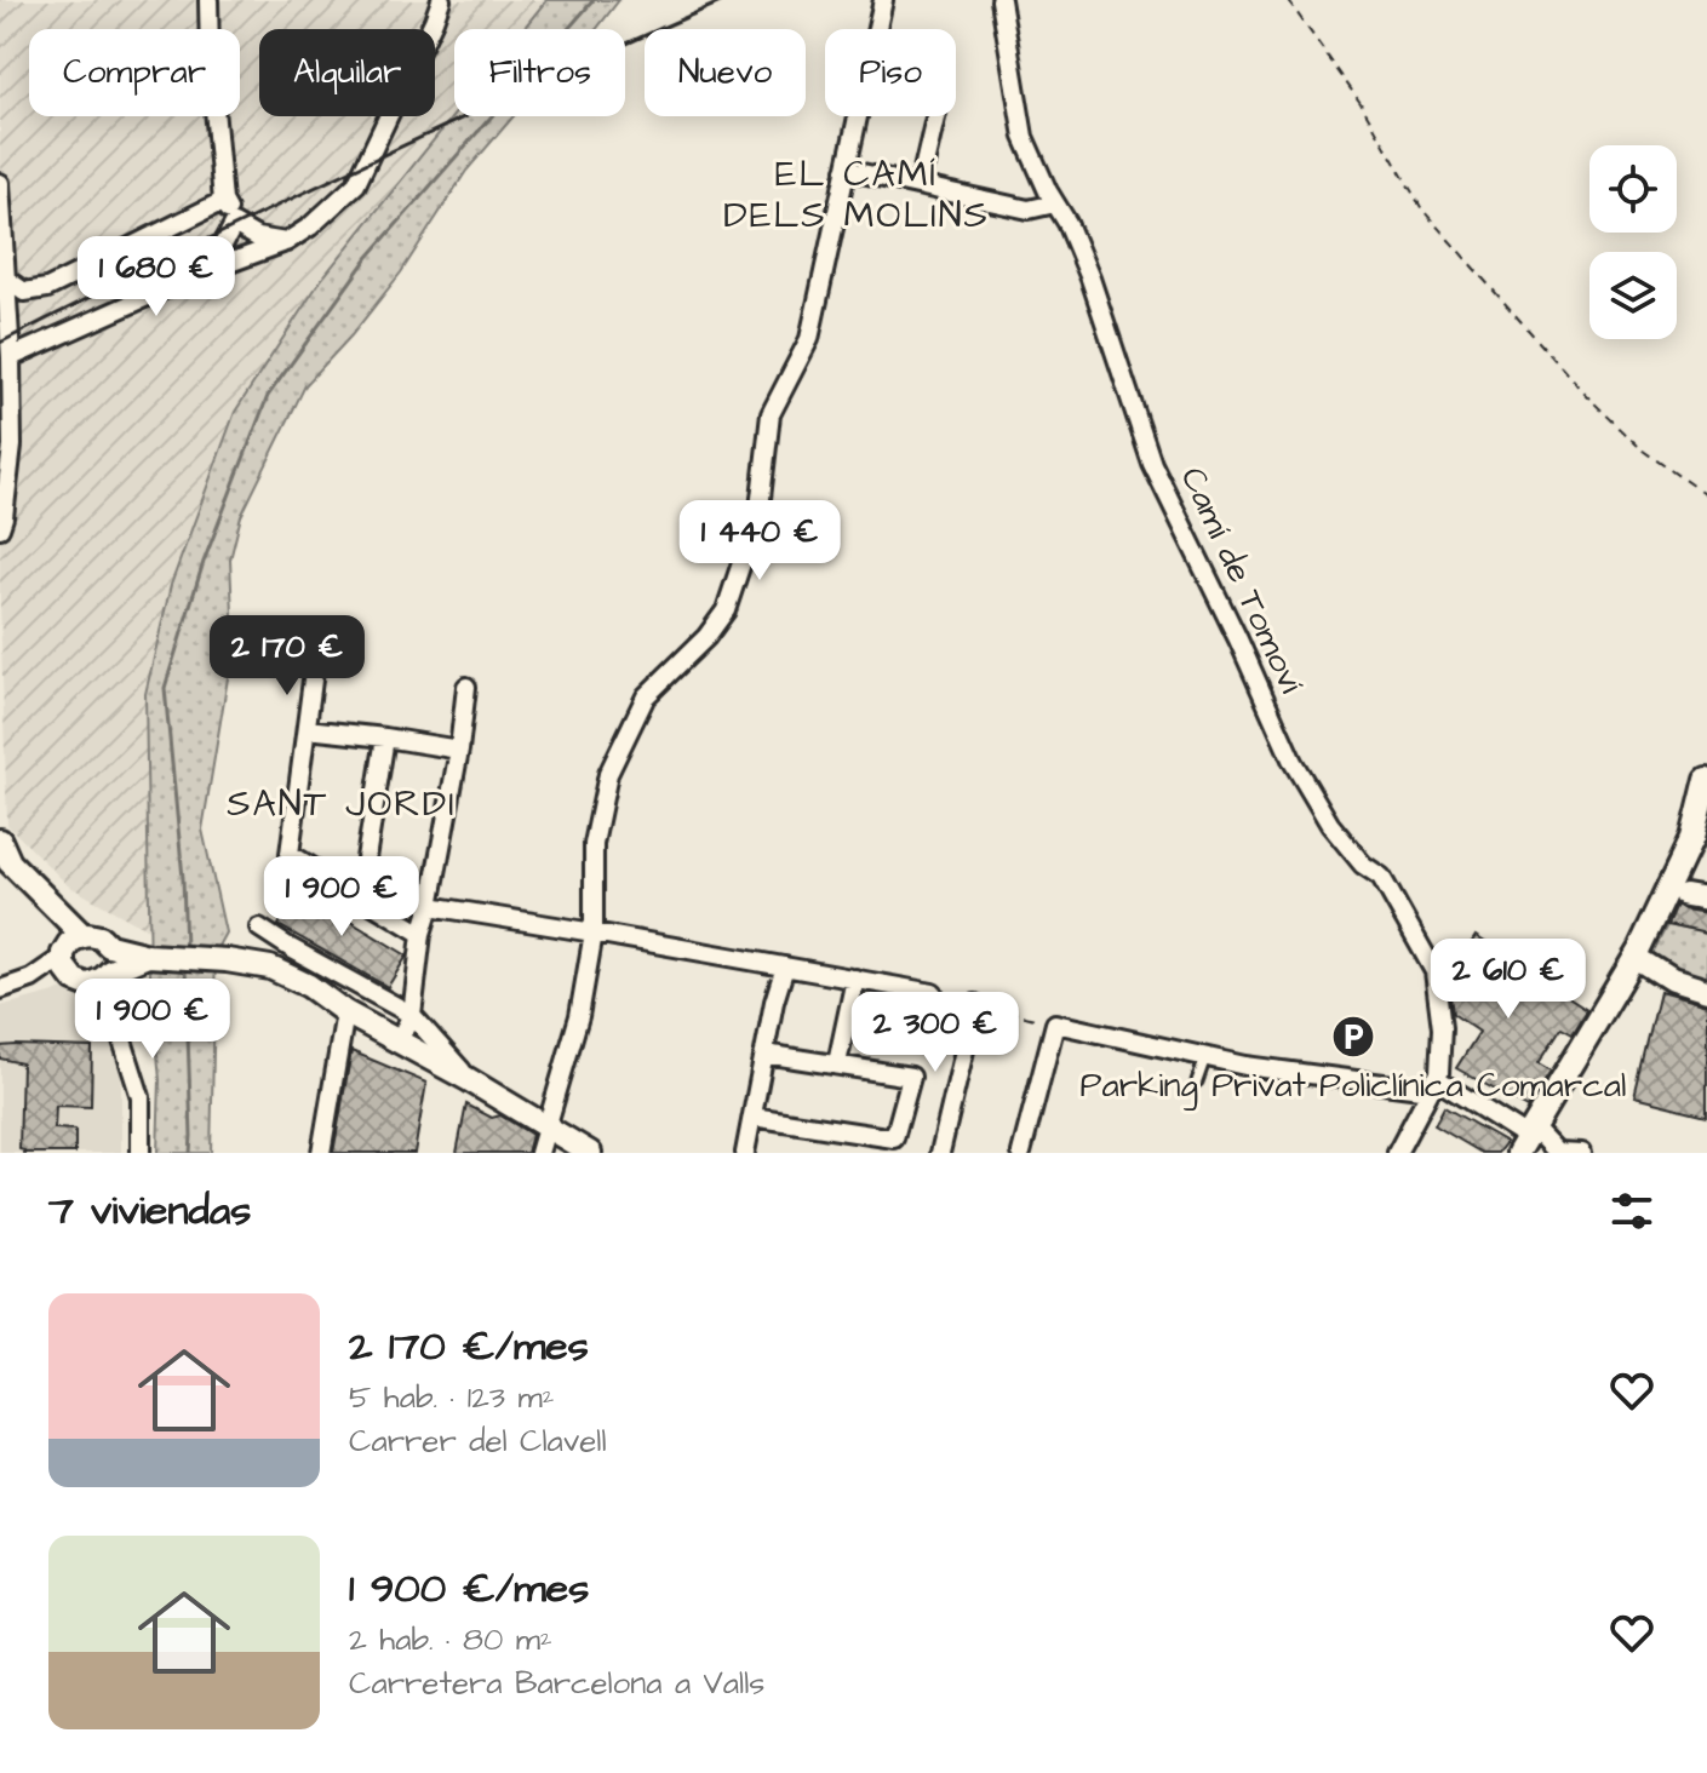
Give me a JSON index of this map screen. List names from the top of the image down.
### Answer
{
  "streets": {
    "street": ["Camí de Tomoví"]
  },
  "districts": ["EL CAMÍ DELS MOLINS", "SANT JORDI"],
  "places": {
    "parking": ["Parking Privat Policlínica Comarcal"]
  },
  "page": {
    "chip": [
      "Comprar",
      "Alquilar",
      "Filtros",
      "Nuevo",
      "Piso"
    ],
    "price": [
      "1 680 €",
      "1 440 €",
      "2 170 €",
      "1 900 €",
      "2 610 €",
      "1 900 €",
      "2 300 €"
    ],
    "heading": "7 viviendas",
    "list": [
      {
        "name": "2 170 €/mes",
        "note": "5 hab. · 123 m² · Carrer del Clavell"
      },
      {
        "name": "1 900 €/mes",
        "note": "2 hab. · 80 m² · Carretera Barcelona a Valls"
      }
    ]
  }
}
